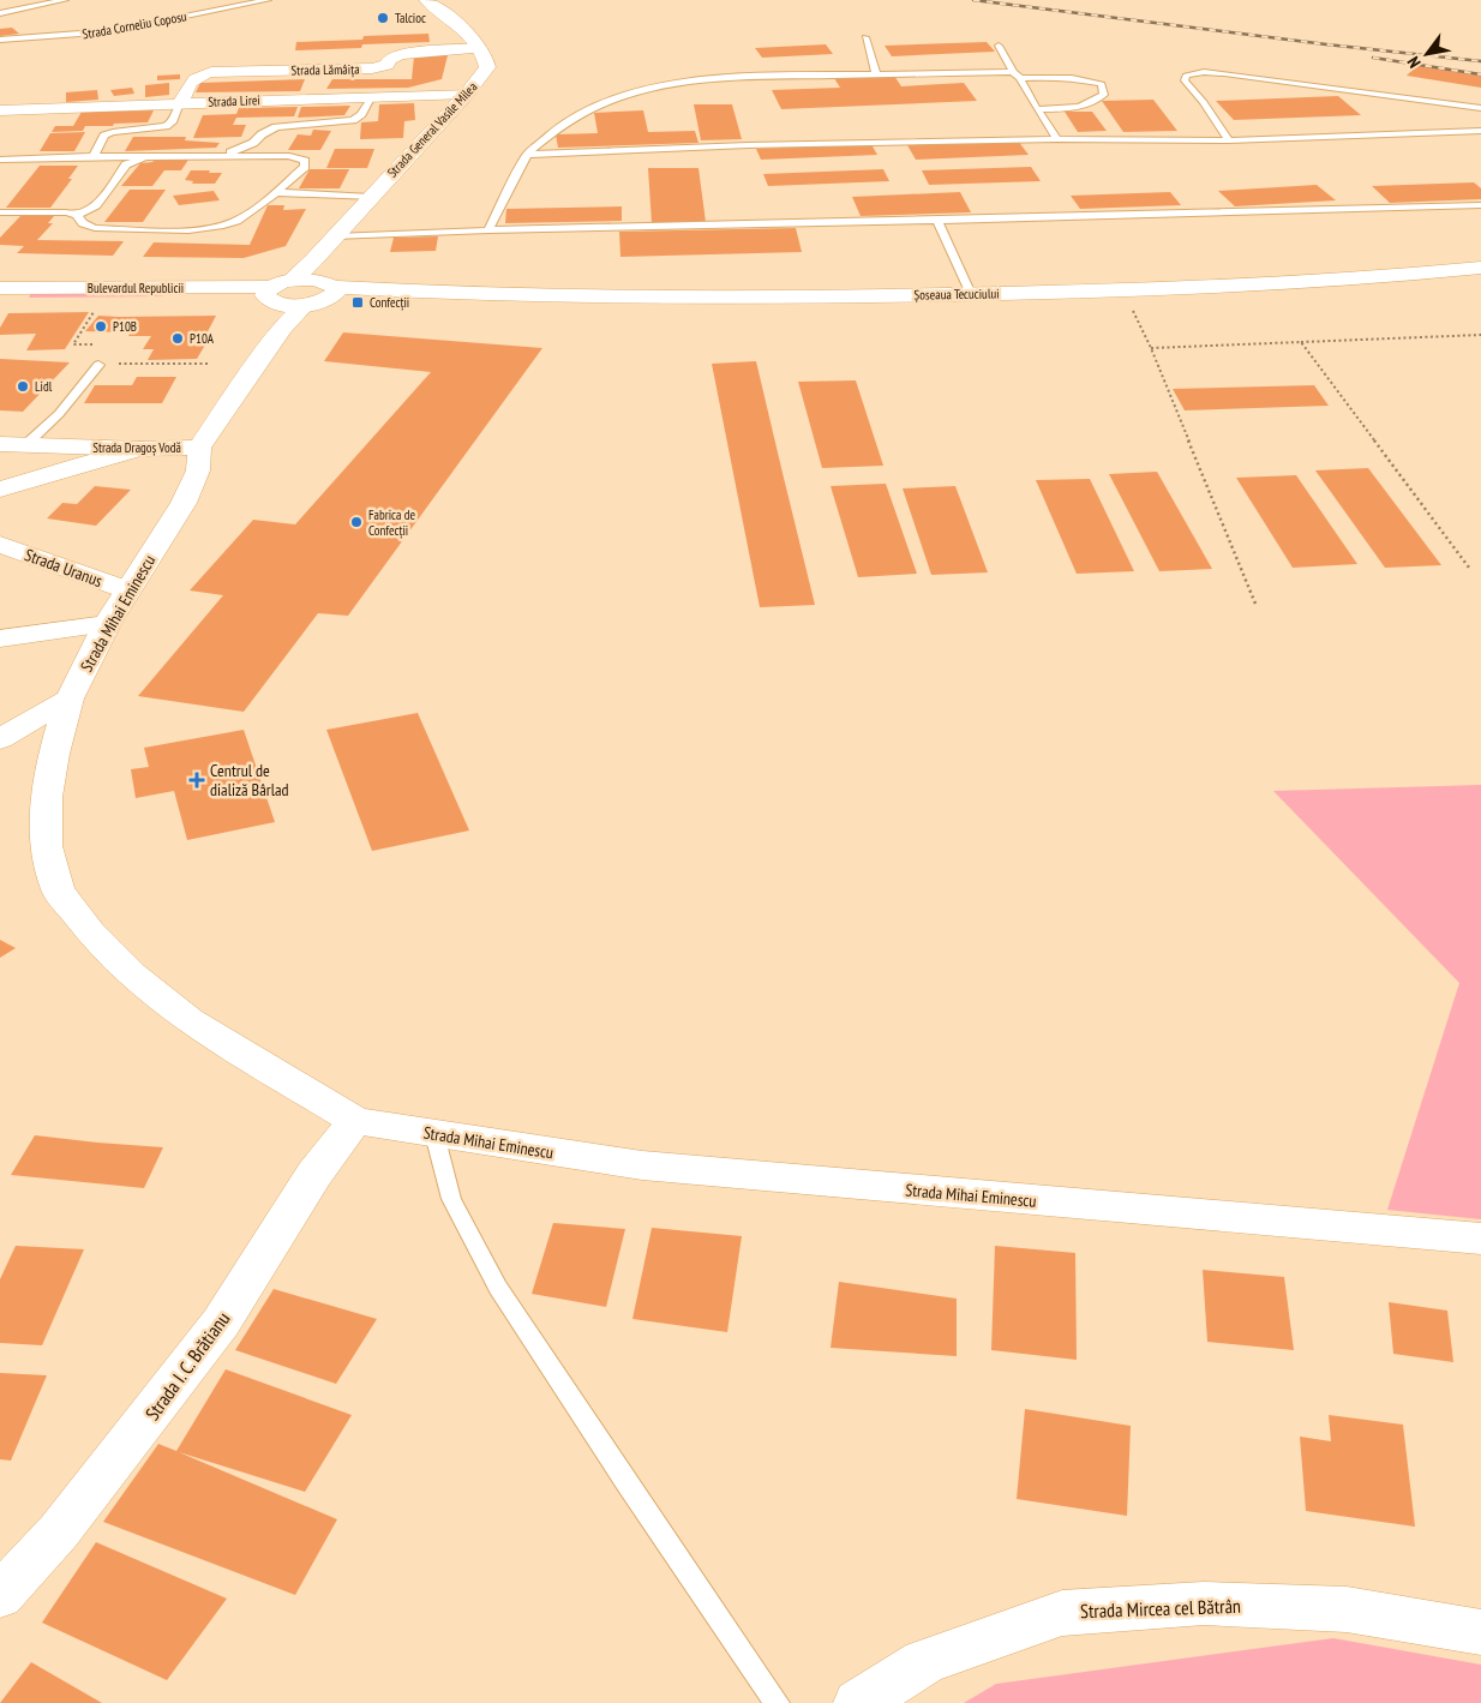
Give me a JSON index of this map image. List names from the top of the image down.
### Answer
{
  "streets": {
    "main road": [
      "Strada Lămâița",
      "Strada Lirei",
      "Strada General Vasile Milea",
      "Bulevardul Republicii",
      "Șoseaua Tecuciului",
      "Strada Dragoș Vodă",
      "Strada Uranus",
      "Strada Mihai Eminescu",
      "Strada I. C. Brătianu",
      "Strada Mircea cel Bătrân"
    ],
    "lane": ["Strada Corneliu Coposu"]
  },
  "crossings": [
    ["Strada Lămâița", "Strada Lirei"],
    ["Strada Lămâița", "Strada General Vasile Milea"],
    ["Strada Lirei", "Strada General Vasile Milea"],
    ["Strada General Vasile Milea", "Șoseaua Tecuciului"],
    ["Bulevardul Republicii", "Șoseaua Tecuciului"],
    ["Strada Dragoș Vodă", "Strada Mihai Eminescu"],
    ["Strada Uranus", "Strada Mihai Eminescu"],
    ["Strada Mihai Eminescu", "Strada I. C. Brătianu"]
  ],
  "places": {
    "other": [
      "Talcioc",
      "P10B",
      "P10A",
      "Lidl",
      "Fabrica de Confecții"
    ],
    "transit": ["Confecții"],
    "health": ["Centrul de dializă Bârlad"]
  },
  "north": "bottom left"
}
